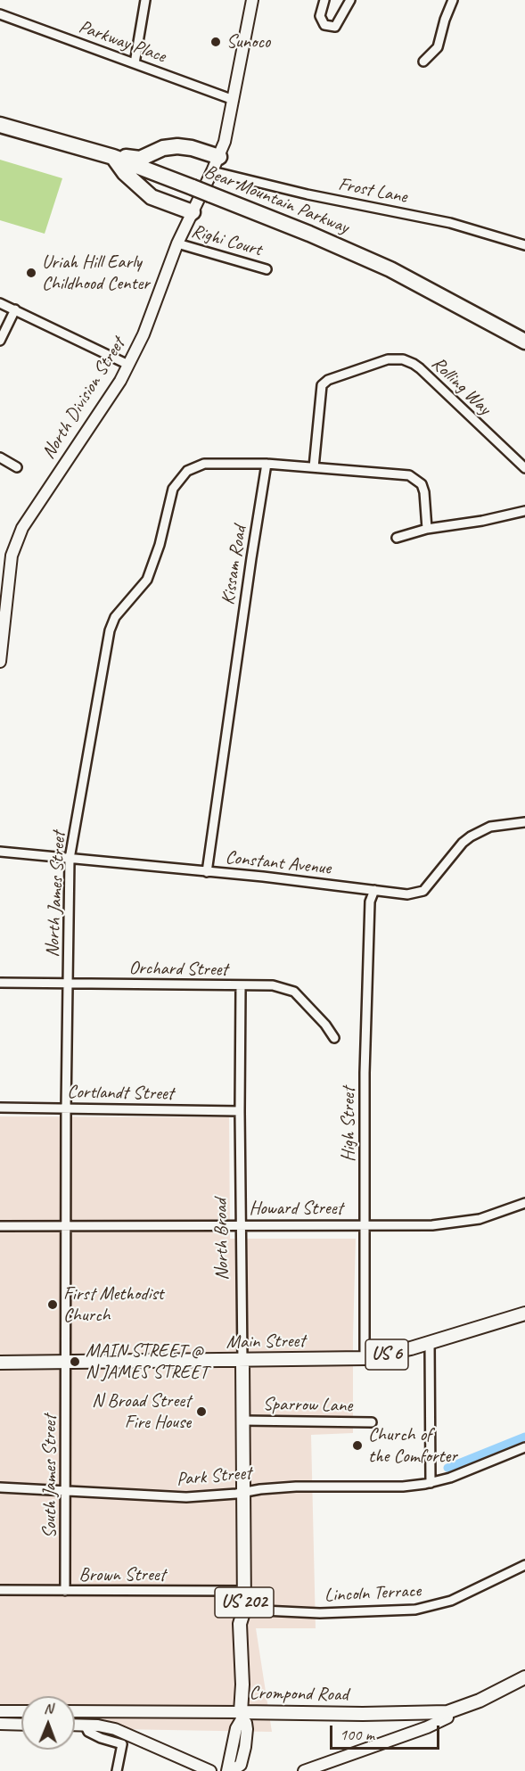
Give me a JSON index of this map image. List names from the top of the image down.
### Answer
{
  "streets": {
    "highway": ["Bear Mountain Parkway"],
    "main road": [
      "North Broad",
      "Main Street",
      "US 6",
      "US 202",
      "Crompond Road"
    ],
    "street": [
      "Parkway Place",
      "Frost Lane",
      "Righi Court",
      "Rolling Way",
      "North Division Street",
      "Kissam Road",
      "Constant Avenue",
      "North James Street",
      "Orchard Street",
      "Cortlandt Street",
      "High Street",
      "Howard Street",
      "Sparrow Lane",
      "South James Street",
      "Park Street",
      "Brown Street",
      "Lincoln Terrace"
    ]
  },
  "crossings": [
    ["Parkway Place", "North Division Street"],
    ["Frost Lane", "North Division Street"],
    ["Righi Court", "North Division Street"],
    ["Kissam Road", "Constant Avenue"],
    ["Kissam Road", "North James Street"],
    ["Constant Avenue", "North James Street"],
    ["Constant Avenue", "High Street"],
    ["North James Street", "Orchard Street"],
    ["North James Street", "Cortlandt Street"],
    ["North James Street", "Howard Street"],
    ["North James Street", "Main Street"],
    ["North James Street", "South James Street"],
    ["Orchard Street", "North Broad"],
    ["Cortlandt Street", "North Broad"],
    ["High Street", "Howard Street"],
    ["High Street", "Main Street"],
    ["Howard Street", "North Broad"],
    ["North Broad", "Main Street"],
    ["North Broad", "Sparrow Lane"],
    ["North Broad", "Park Street"],
    ["North Broad", "US 202"],
    ["Main Street", "South James Street"],
    ["South James Street", "Park Street"],
    ["South James Street", "Brown Street"],
    ["Park Street", "US 202"],
    ["Brown Street", "US 202"],
    ["Lincoln Terrace", "US 202"],
    ["US 202", "Crompond Road"]
  ],
  "places": [
    "Sunoco",
    "Uriah Hill Early Childhood Center",
    "First Methodist Church",
    "MAIN STREET @ N JAMES STREET",
    "N Broad Street Fire House",
    "Church of the Comforter"
  ],
  "scale_bar": "100 m",
  "north": "top"
}
